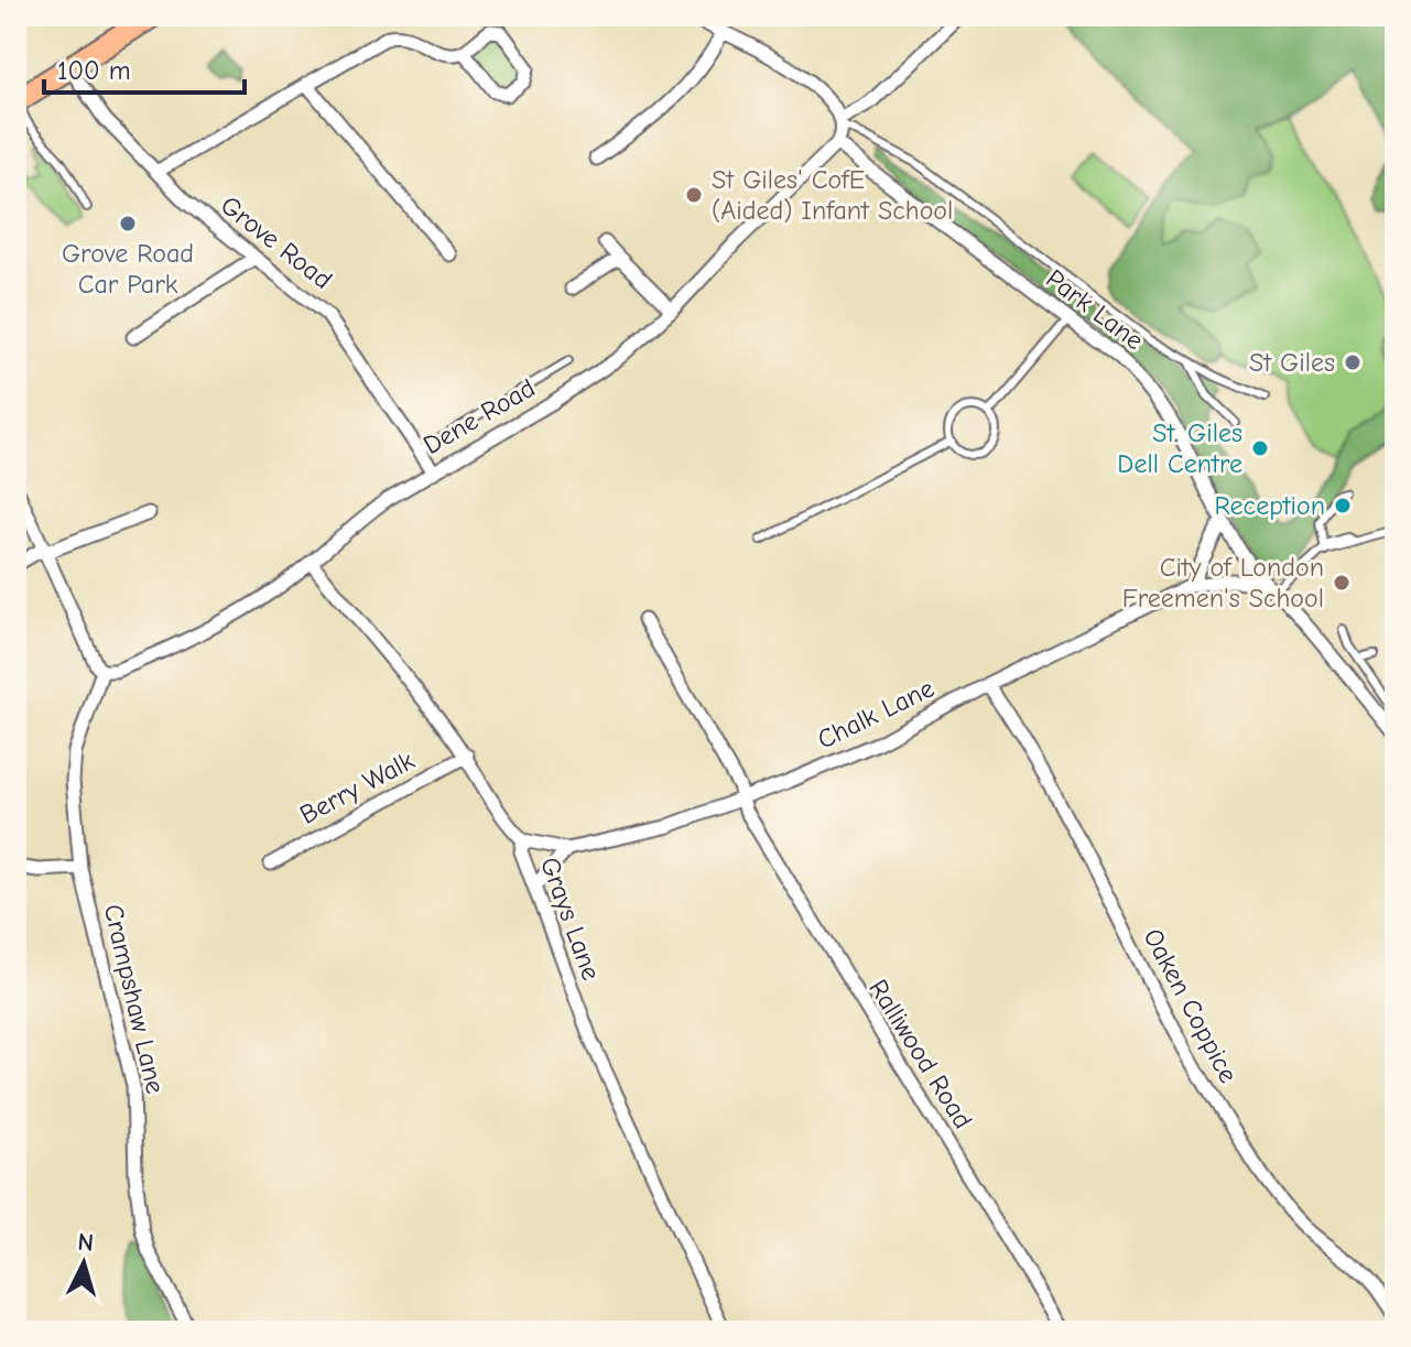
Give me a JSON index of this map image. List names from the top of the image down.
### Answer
{
  "streets": {
    "street": [
      "Grove Road",
      "Park Lane",
      "Dene Road",
      "Chalk Lane",
      "Berry Walk",
      "Grays Lane",
      "Crampshaw Lane",
      "Oaken Coppice",
      "Ralliwood Road"
    ]
  },
  "crossings": [
    ["Grove Road", "Dene Road"],
    ["Park Lane", "Dene Road"],
    ["Park Lane", "Chalk Lane"],
    ["Dene Road", "Grays Lane"],
    ["Dene Road", "Crampshaw Lane"],
    ["Chalk Lane", "Grays Lane"],
    ["Chalk Lane", "Oaken Coppice"],
    ["Chalk Lane", "Ralliwood Road"],
    ["Berry Walk", "Grays Lane"]
  ],
  "places": [
    "St Giles' CofE (Aided) Infant School",
    "Grove Road Car Park",
    "St Giles",
    "St. Giles Dell Centre",
    "Reception",
    "City of London Freemen's School"
  ],
  "scale_bar": "100 m",
  "north": "top"
}
